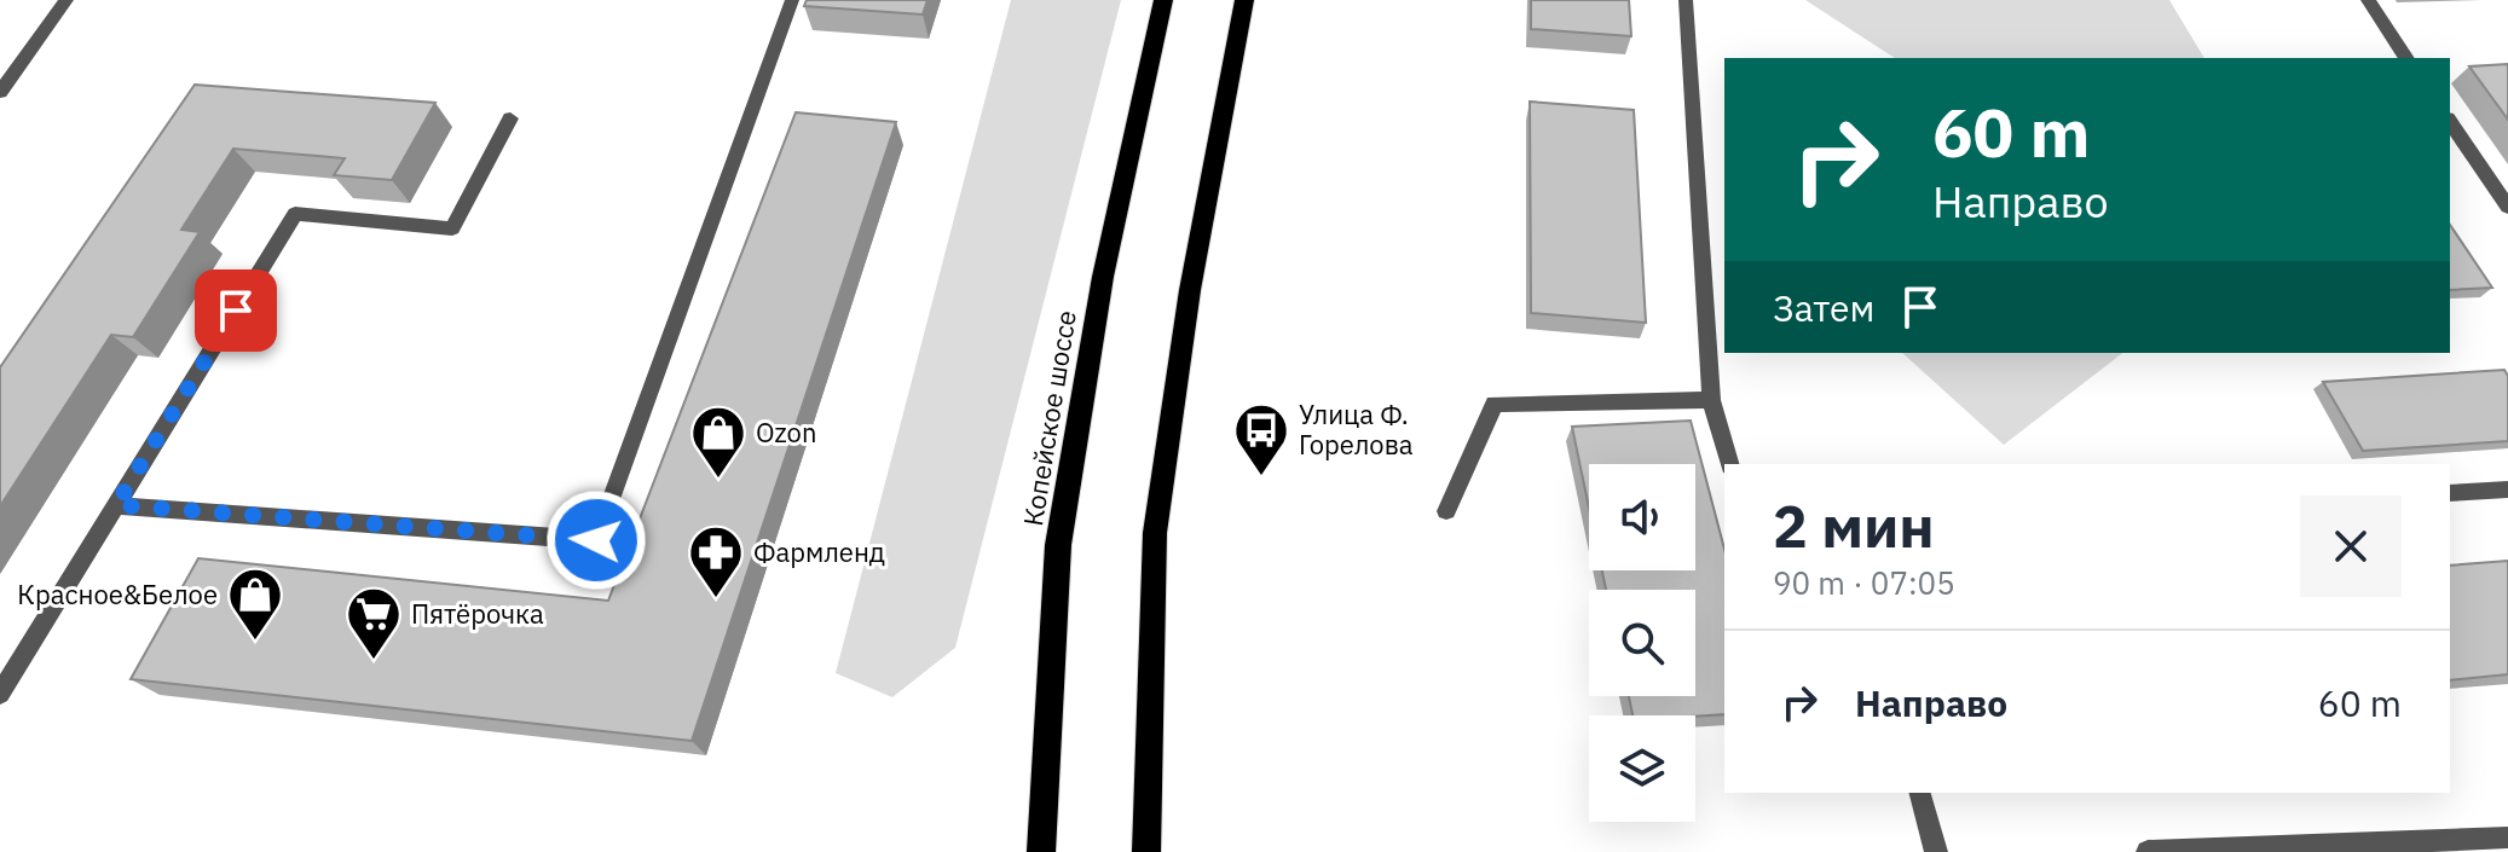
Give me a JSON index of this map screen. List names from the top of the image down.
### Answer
{
  "streets": {
    "main road": ["Копейское шоссе"]
  },
  "places": {
    "bus stop": ["Улица Ф. Горелова"],
    "shop": ["Ozon", "Красное&Белое"],
    "pharmacy": ["Фармленд"],
    "supermarket": ["Пятёрочка"]
  },
  "page": {
    "turn": ["60 m", "Направо"],
    "then": "Затем",
    "heading": ["2 мин", "90 m · 07:05"],
    "list": [
      {
        "name": "Направо",
        "value": "60 m"
      }
    ]
  }
}
